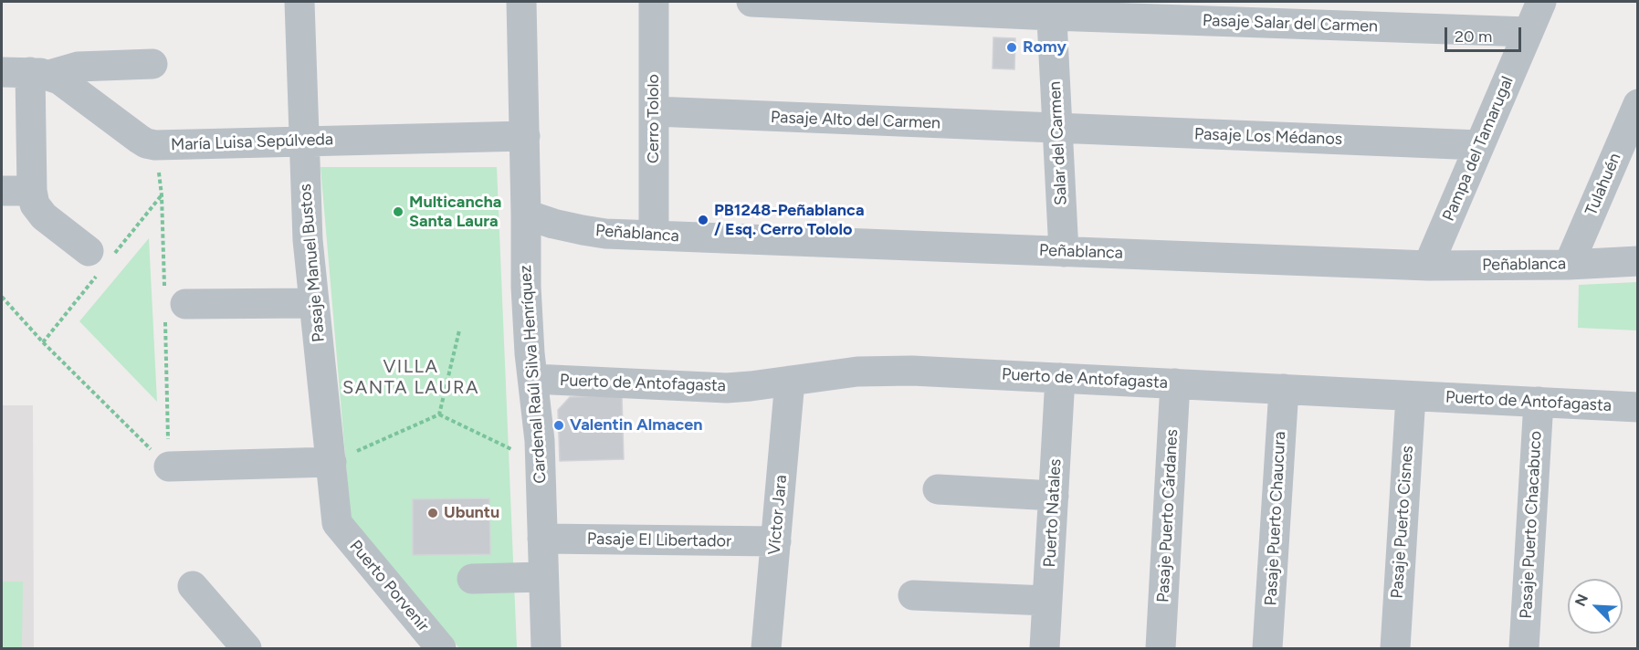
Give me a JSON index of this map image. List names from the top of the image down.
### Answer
{
  "streets": {
    "street": [
      "Pasaje Salar del Carmen",
      "Cerro Tololo",
      "Pasaje Alto del Carmen",
      "Pasaje Los Médanos",
      "María Luisa Sepúlveda",
      "Salar del Carmen",
      "Pampa del Tamarugal",
      "Tulahuén",
      "Peñablanca",
      "Pasaje Manuel Bustos",
      "Cardenal Raúl Silva Henríquez",
      "Puerto de Antofagasta",
      "Puerto Natales",
      "Víctor Jara",
      "Pasaje Puerto Cárdanes",
      "Pasaje Puerto Chaucura",
      "Pasaje Puerto Cisnes",
      "Pasaje Puerto Chacabuco",
      "Pasaje El Libertador",
      "Puerto Porvenir"
    ]
  },
  "crossings": [
    ["Pasaje Salar del Carmen", "Salar del Carmen"],
    ["Pasaje Salar del Carmen", "Pampa del Tamarugal"],
    ["Cerro Tololo", "Pasaje Alto del Carmen"],
    ["Cerro Tololo", "Peñablanca"],
    ["Pasaje Alto del Carmen", "Pasaje Los Médanos"],
    ["Pasaje Alto del Carmen", "Salar del Carmen"],
    ["Pasaje Los Médanos", "Salar del Carmen"],
    ["Pasaje Los Médanos", "Pampa del Tamarugal"],
    ["María Luisa Sepúlveda", "Pasaje Manuel Bustos"],
    ["María Luisa Sepúlveda", "Cardenal Raúl Silva Henríquez"],
    ["Salar del Carmen", "Peñablanca"],
    ["Pampa del Tamarugal", "Peñablanca"],
    ["Tulahuén", "Peñablanca"],
    ["Peñablanca", "Cardenal Raúl Silva Henríquez"],
    ["Pasaje Manuel Bustos", "Puerto Porvenir"],
    ["Cardenal Raúl Silva Henríquez", "Puerto de Antofagasta"],
    ["Cardenal Raúl Silva Henríquez", "Pasaje El Libertador"],
    ["Puerto de Antofagasta", "Puerto Natales"],
    ["Puerto de Antofagasta", "Víctor Jara"],
    ["Puerto de Antofagasta", "Pasaje Puerto Cárdanes"],
    ["Puerto de Antofagasta", "Pasaje Puerto Chaucura"],
    ["Puerto de Antofagasta", "Pasaje Puerto Cisnes"],
    ["Puerto de Antofagasta", "Pasaje Puerto Chacabuco"],
    ["Víctor Jara", "Pasaje El Libertador"]
  ],
  "districts": ["VILLA SANTA LAURA"],
  "places": [
    "Romy",
    "Multicancha Santa Laura",
    "PB1248-Peñablanca / Esq. Cerro Tololo",
    "Valentin Almacen",
    "Ubuntu"
  ],
  "scale_bar": "20 m",
  "north": "top left"
}
